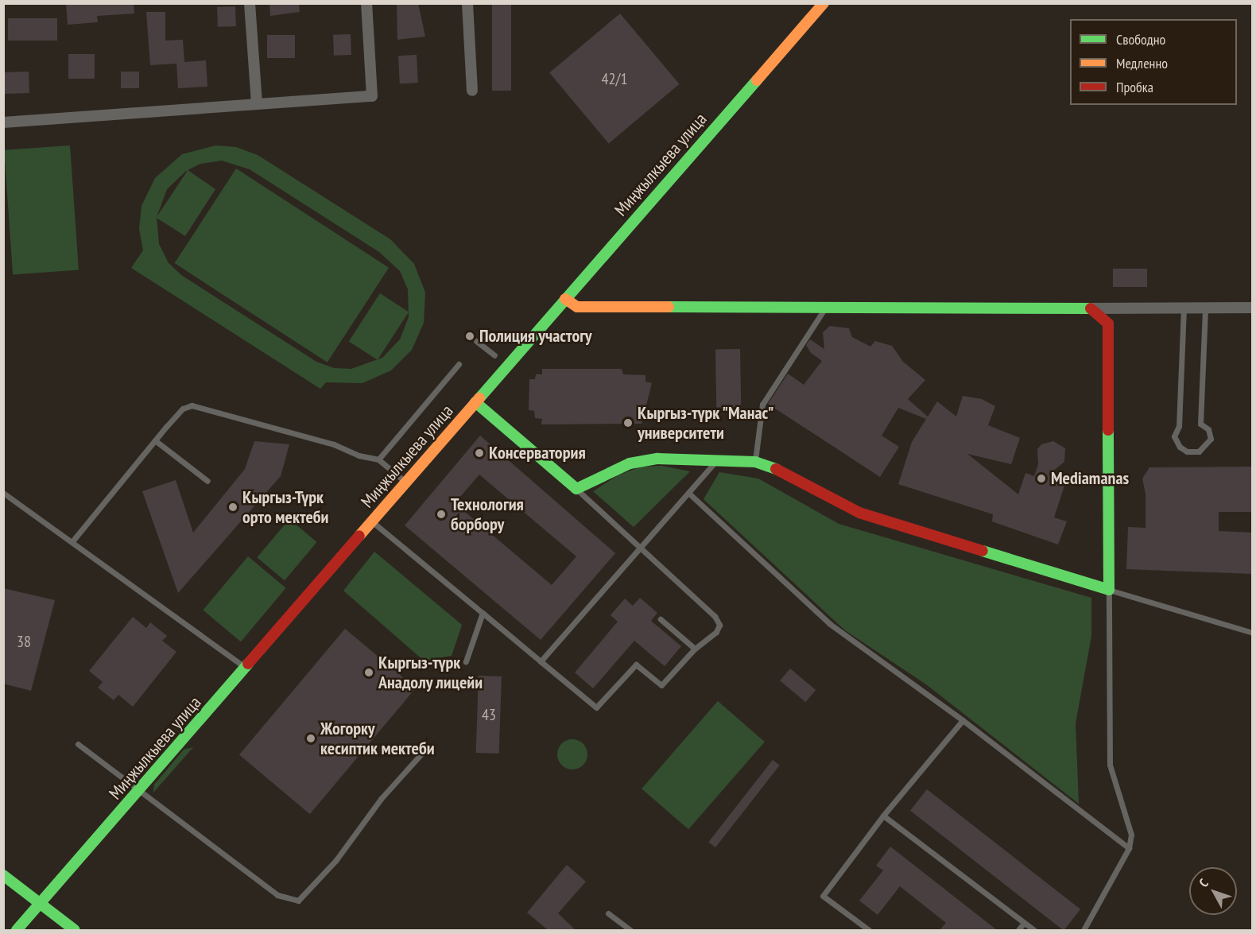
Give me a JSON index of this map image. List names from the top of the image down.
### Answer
{
  "streets": {
    "street": ["Миңжылкыева улица"]
  },
  "places": [
    "Полиция участогу",
    "Кыргыз-түрк \"Манас\" университети",
    "Консерватория",
    "Mediamanas",
    "Кыргыз-Түрк орто мектеби",
    "Технология борбору",
    "Кыргыз-түрк Анадолу лицейи",
    "Жогорку кесиптик мектеби"
  ],
  "house_numbers": ["42/1", "38", "43"],
  "legend": ["Свободно", "Медленно", "Пробка"],
  "north": "top left"
}
